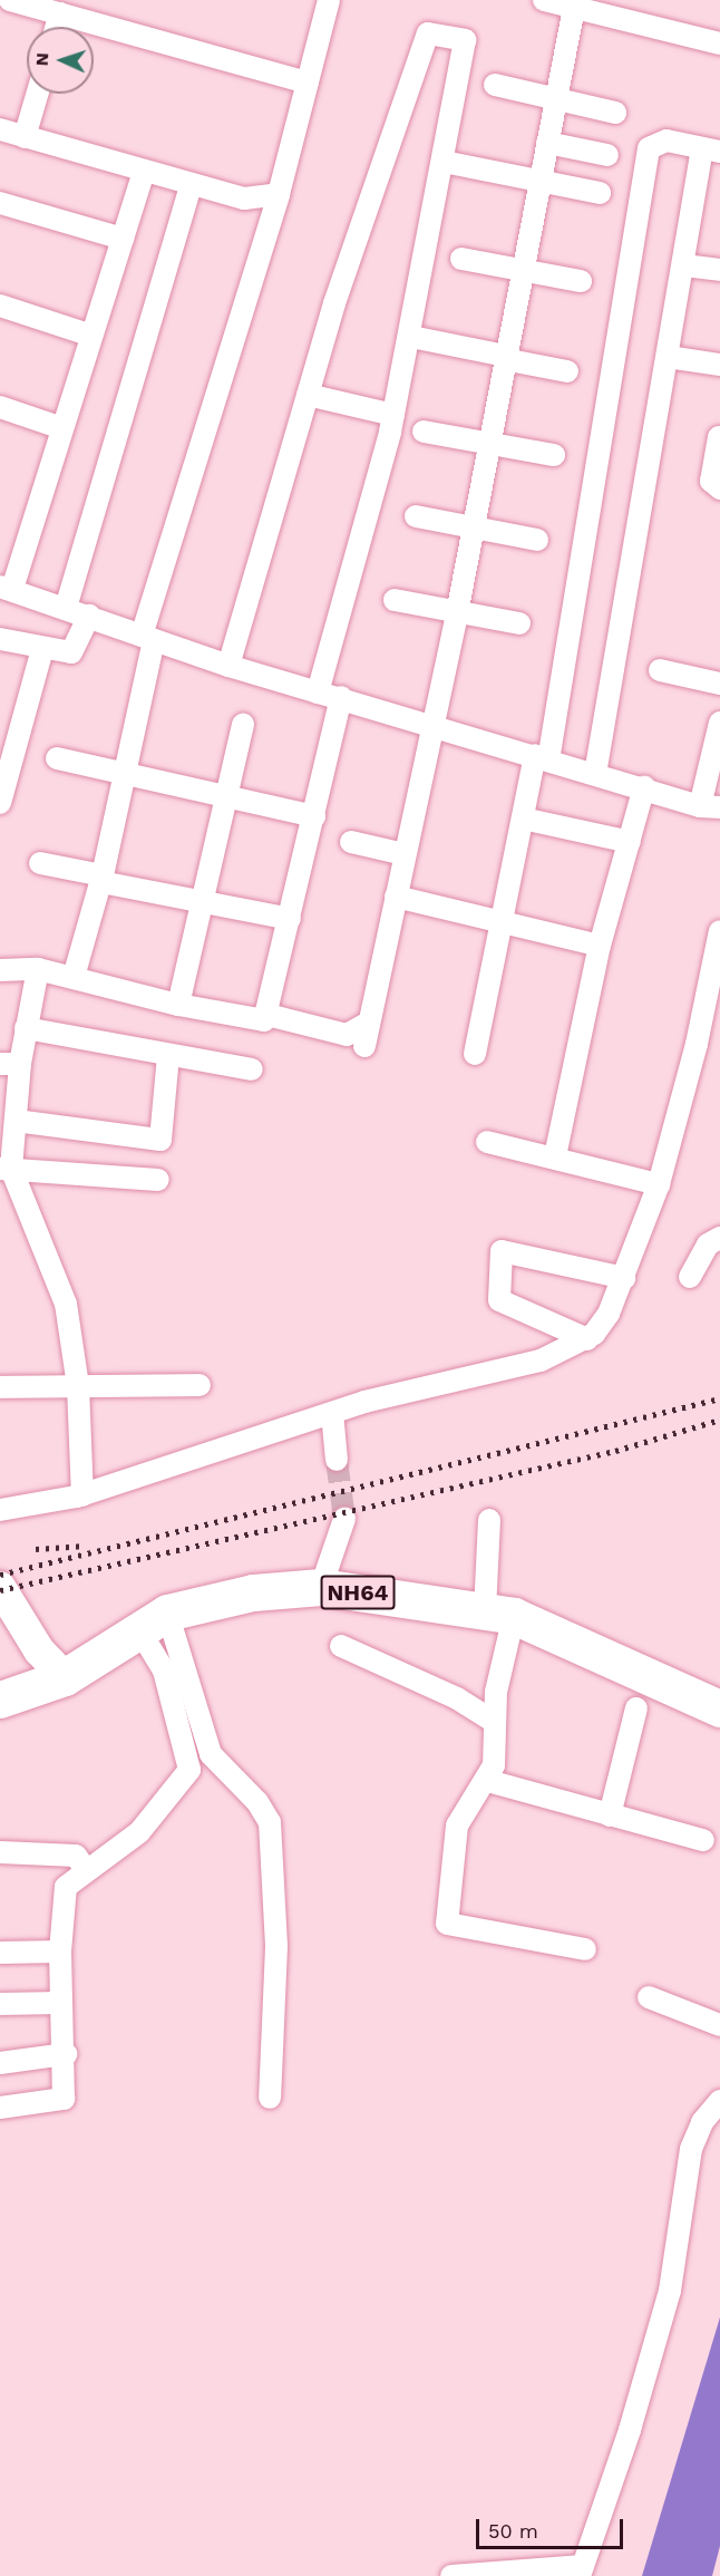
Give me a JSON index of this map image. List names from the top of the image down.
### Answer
{
  "streets": {
    "highway": ["NH64"]
  },
  "scale_bar": "50 m",
  "north": "left"
}
